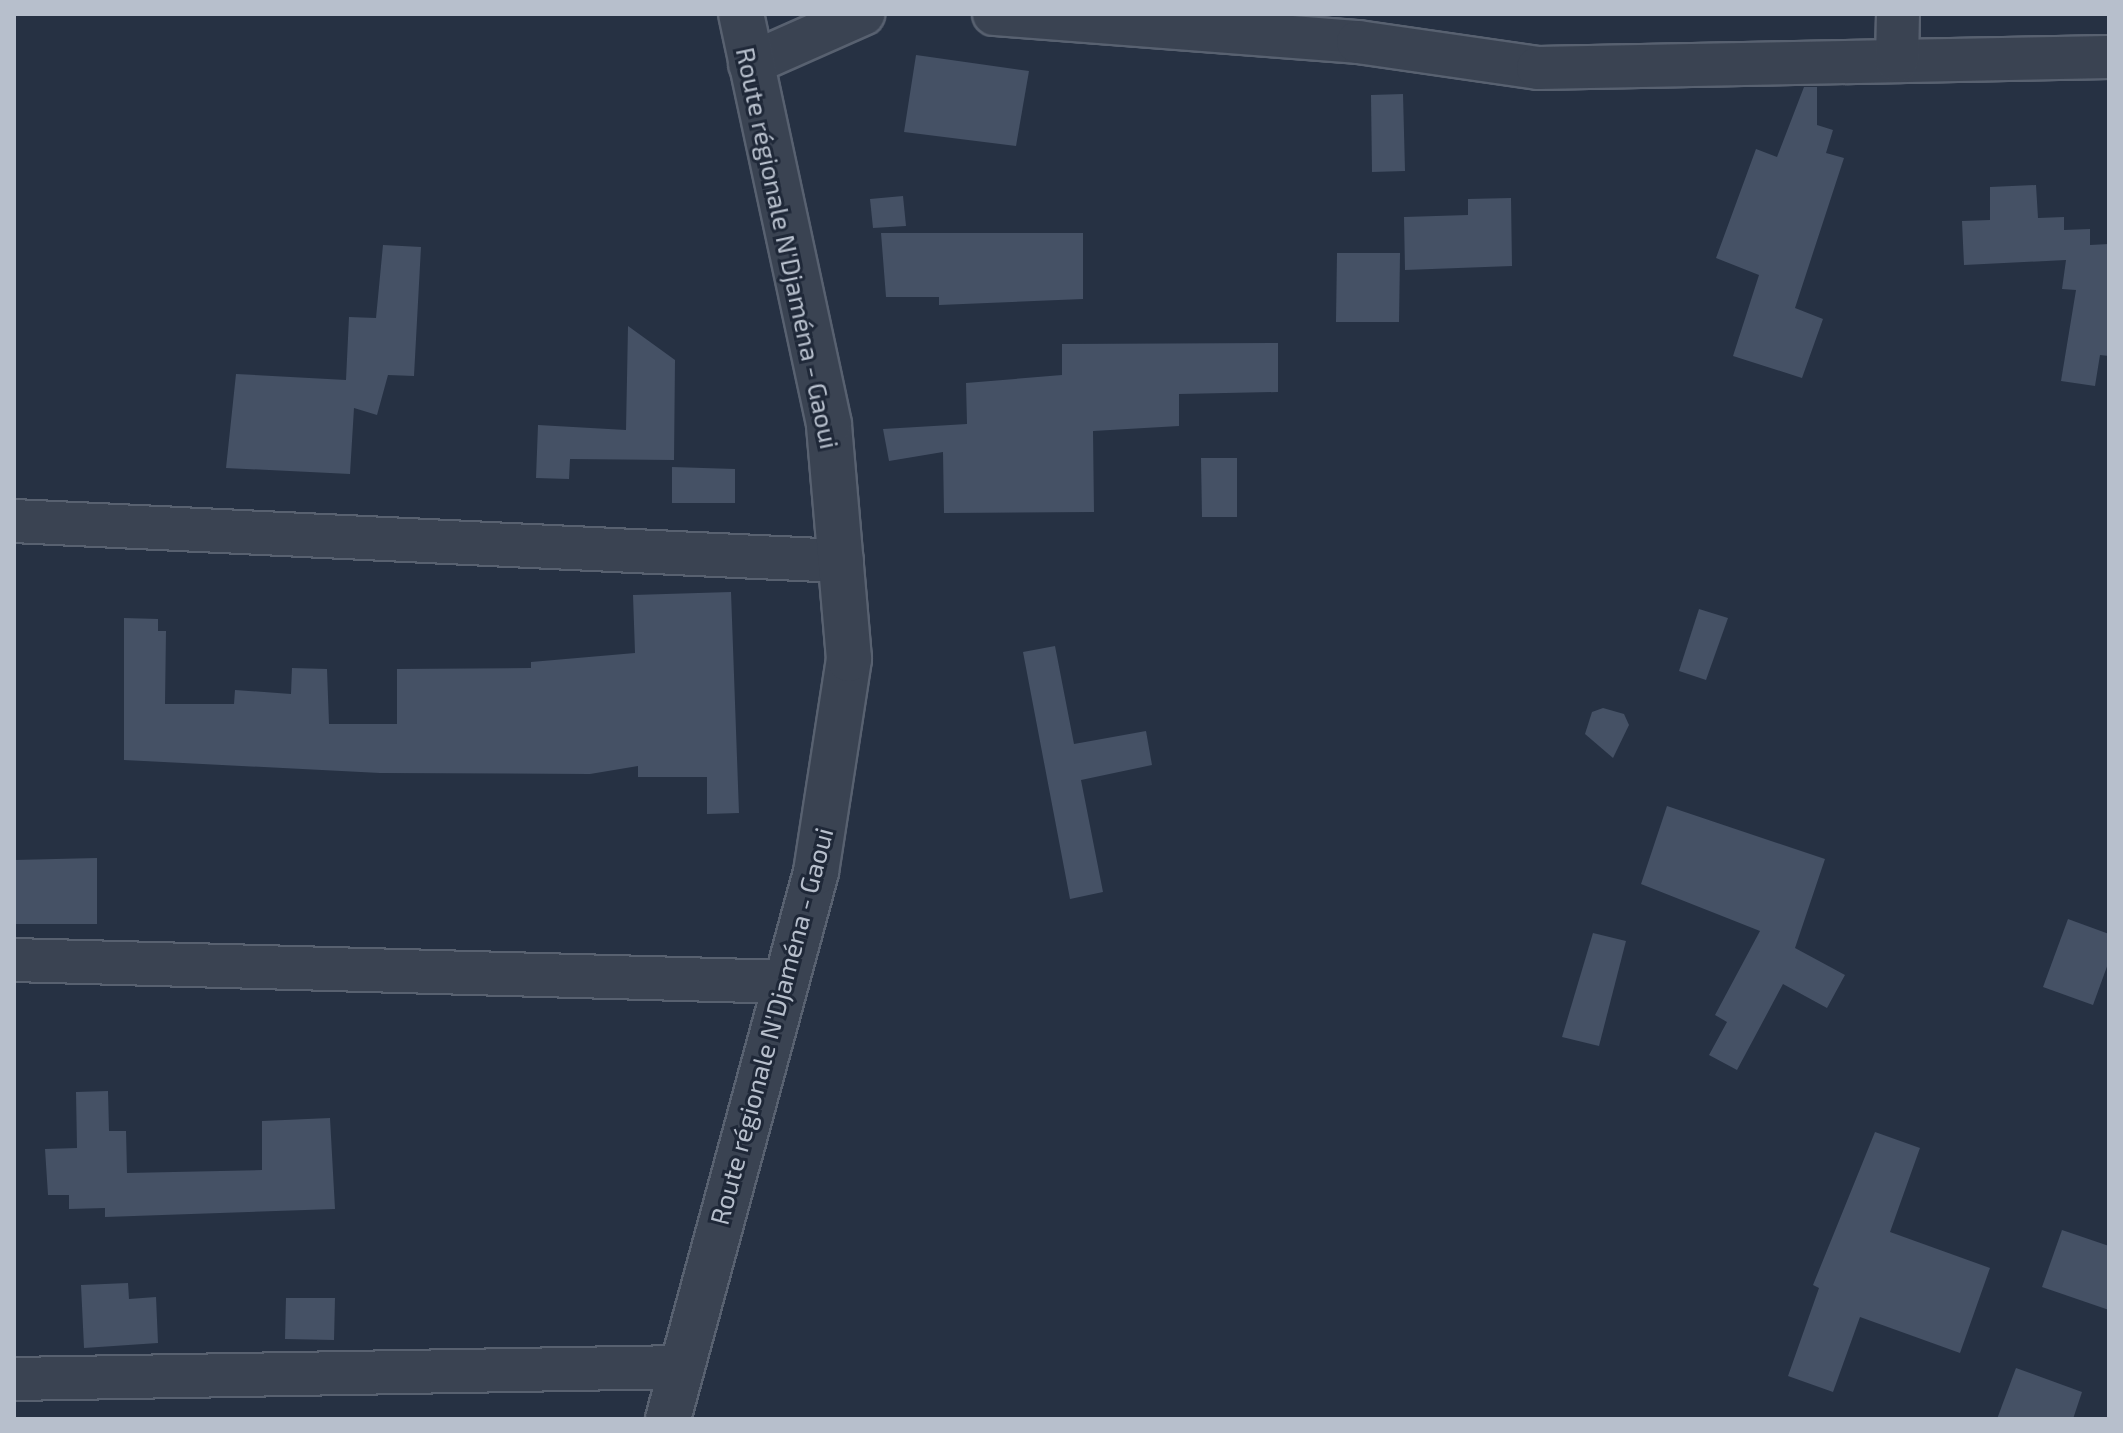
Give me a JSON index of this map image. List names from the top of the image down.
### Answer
{
  "streets": {
    "street": ["Route régionale N'Djaména - Gaoui"]
  }
}
